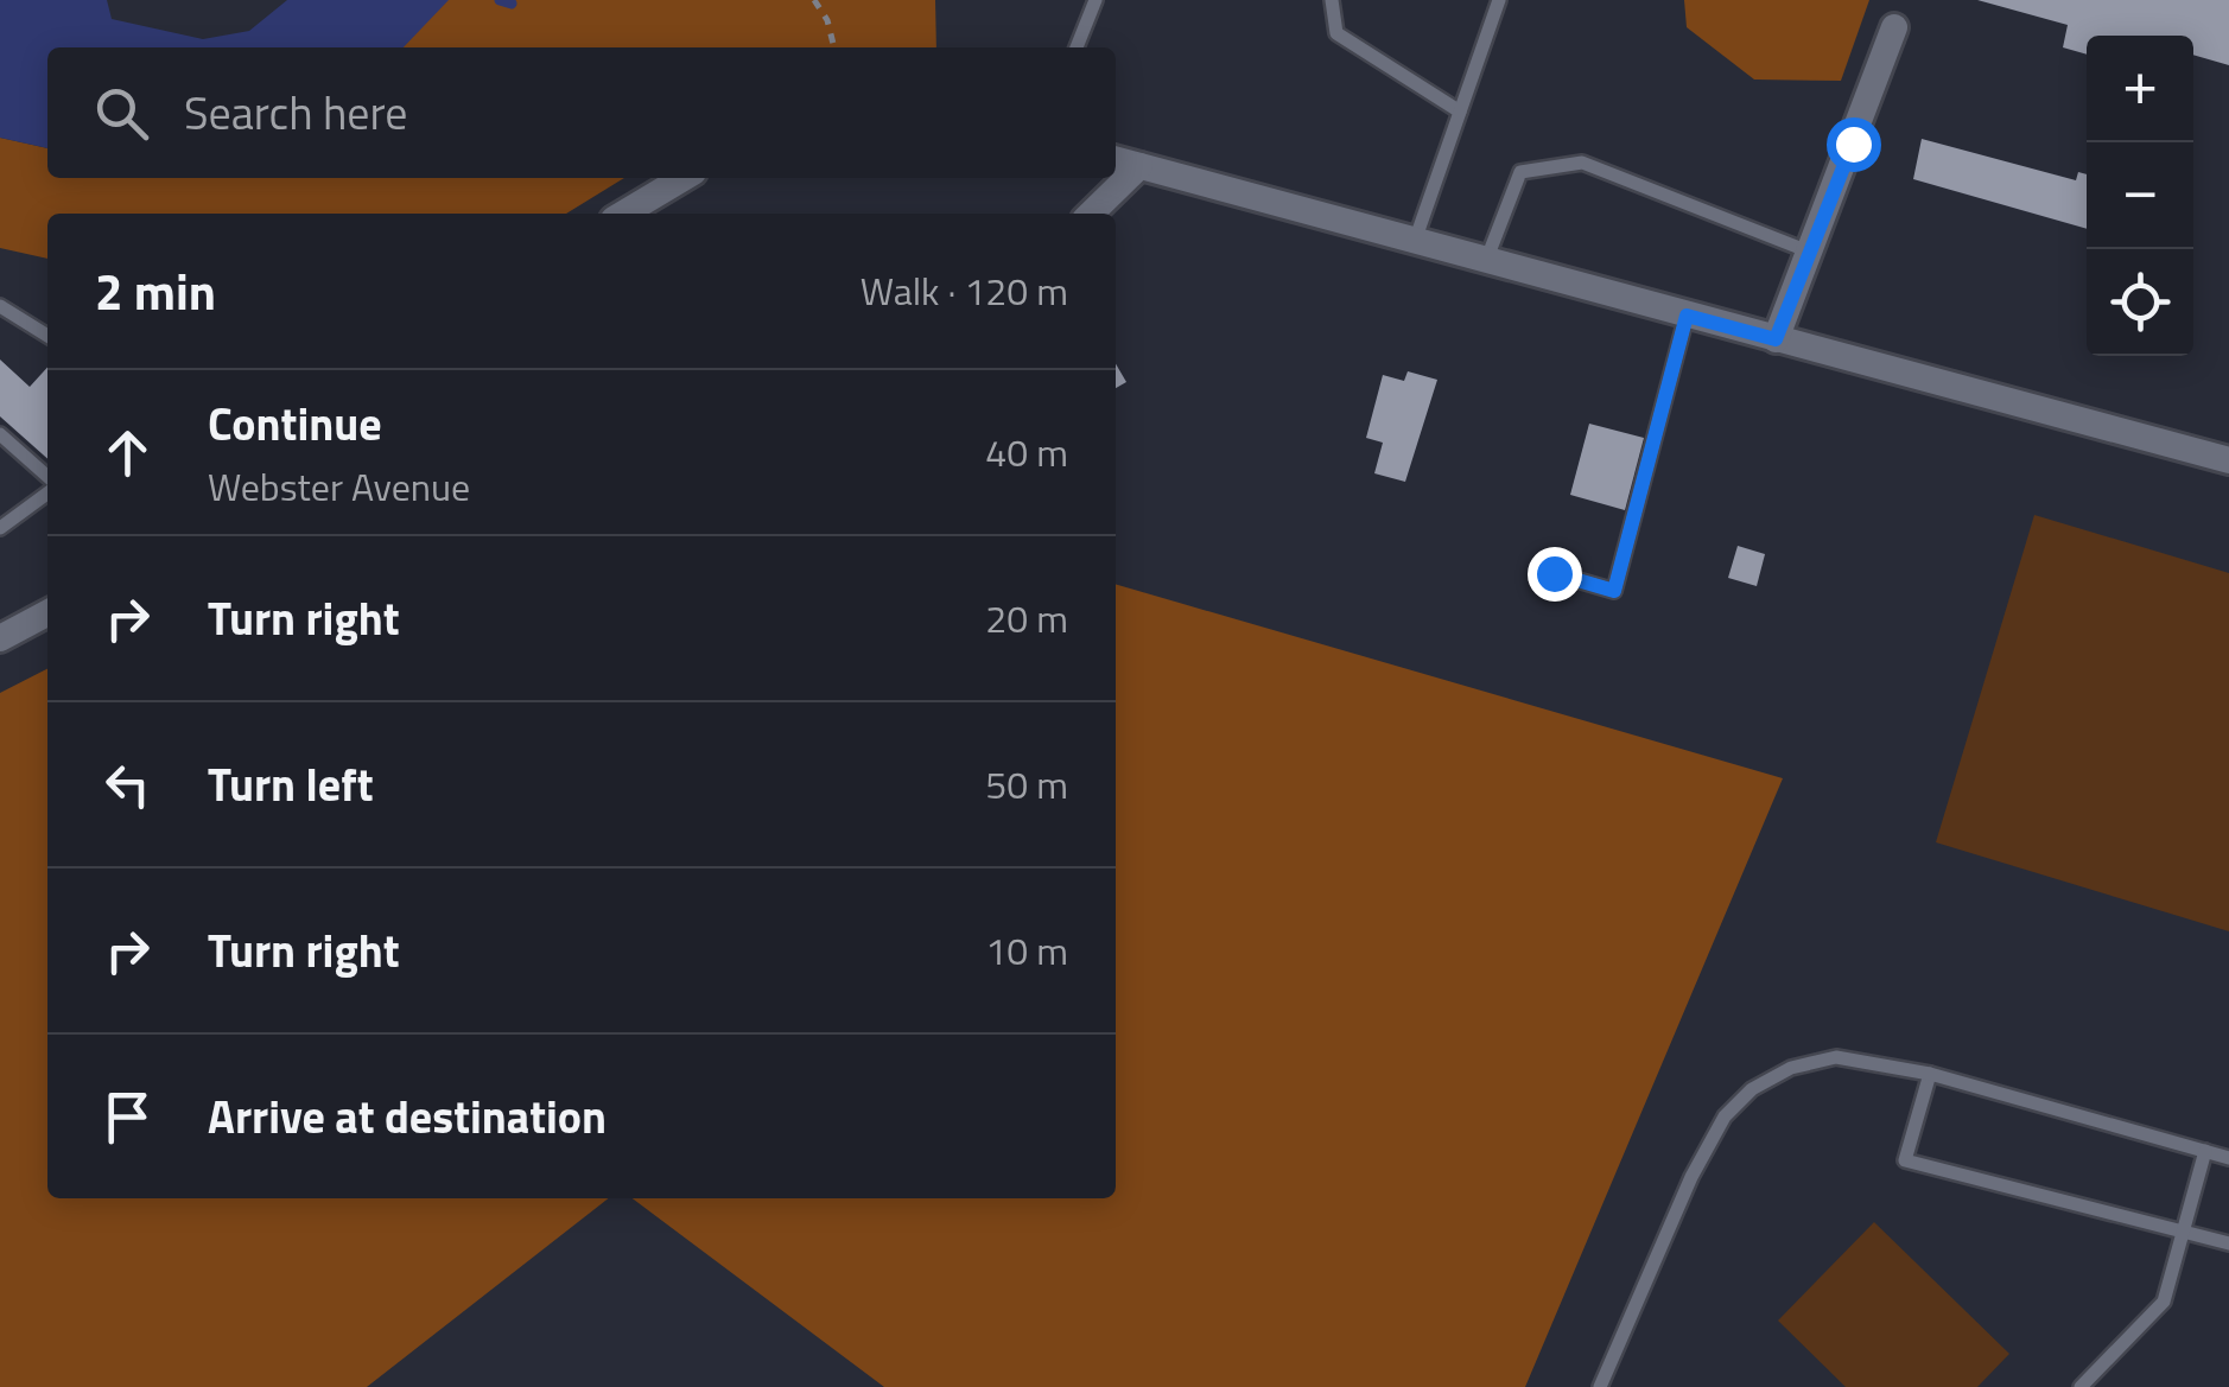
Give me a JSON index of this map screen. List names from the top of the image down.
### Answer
{
  "page": {
    "map_buttons": ["+", "−"],
    "search": "Search here",
    "heading": ["2 min", "Walk · 120 m"],
    "list": [
      ["Continue", "Webster Avenue", "40 m"],
      ["Turn right", "20 m"],
      ["Turn left", "50 m"],
      ["Turn right", "10 m"],
      "Arrive at destination"
    ]
  }
}
